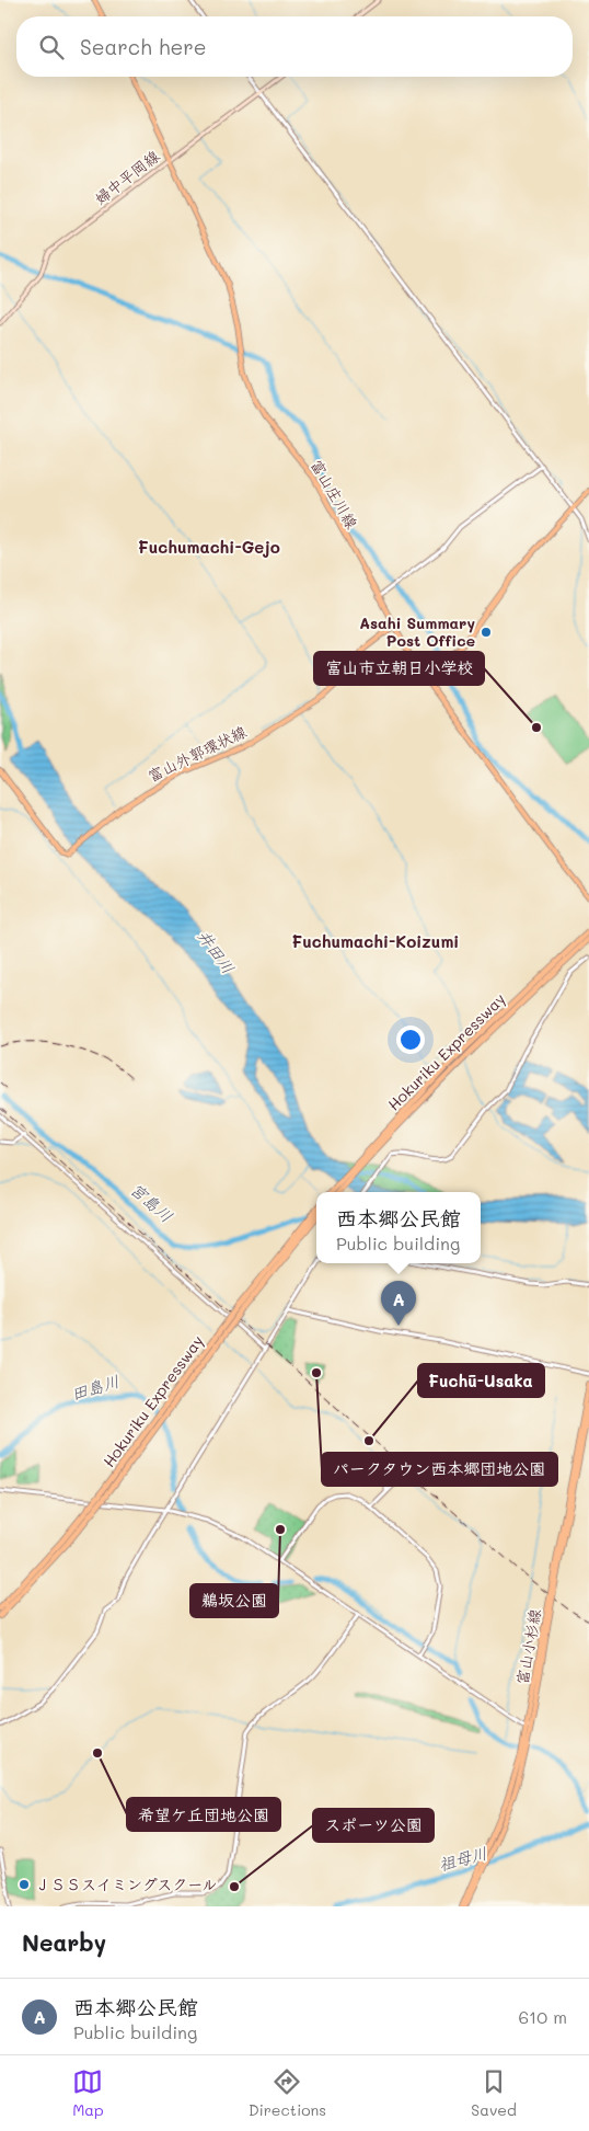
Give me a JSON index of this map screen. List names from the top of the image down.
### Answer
{
  "streets": {
    "highway": ["Hokuriku Expressway"],
    "main road": [
      "婦中平岡線",
      "富山庄川線",
      "富山外郭環状線",
      "富山小杉線"
    ]
  },
  "crossings": [
    ["婦中平岡線", "富山庄川線"],
    ["富山庄川線", "富山外郭環状線"]
  ],
  "districts": ["Fuchumachi-Gejo", "Fuchumachi-Koizumi"],
  "water": [
    "井田川",
    "宮島川",
    "田島川",
    "祖母川"
  ],
  "places": [
    "Asahi Summary Post Office",
    "富山市立朝日小学校",
    "パークタウン西本郷団地公園",
    "Fuchū-Usaka",
    "鵜坂公園",
    "希望ケ丘団地公園",
    "ＪＳＳスイミングスクール",
    "スポーツ公園"
  ],
  "page": {
    "search": "Search here",
    "popup": ["西本郷公民館", "Public building"],
    "pins": "A",
    "heading": "Nearby",
    "list": [
      {
        "mark": "A",
        "name": "西本郷公民館",
        "note": "Public building",
        "value": "610 m"
      }
    ],
    "nav": ["Map", "Directions", "Saved"]
  }
}
